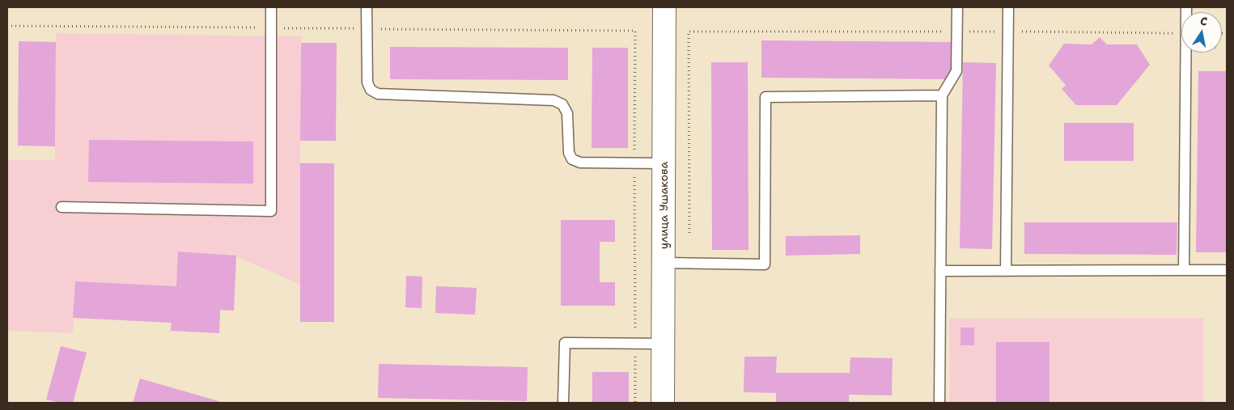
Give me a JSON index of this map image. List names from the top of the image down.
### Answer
{
  "streets": {
    "street": ["улица Ушакова"]
  },
  "north": "top"
}
